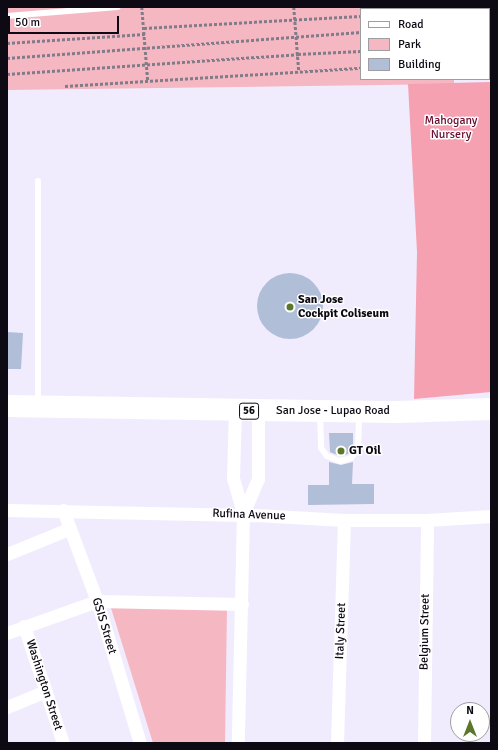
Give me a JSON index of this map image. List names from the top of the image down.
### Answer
{
  "streets": {
    "highway": ["56", "San Jose - Lupao Road"],
    "street": [
      "Rufina Avenue",
      "GSIS Street",
      "Italy Street",
      "Belgium Street",
      "Washington Street"
    ]
  },
  "crossings": [
    ["Rufina Avenue", "GSIS Street"],
    ["Rufina Avenue", "Italy Street"],
    ["Rufina Avenue", "Belgium Street"]
  ],
  "parks": ["Mahogany Nursery"],
  "places": ["San Jose Cockpit Coliseum", "GT Oil"],
  "legend": ["Road", "Park", "Building"],
  "scale_bar": "50 m",
  "north": "top"
}
